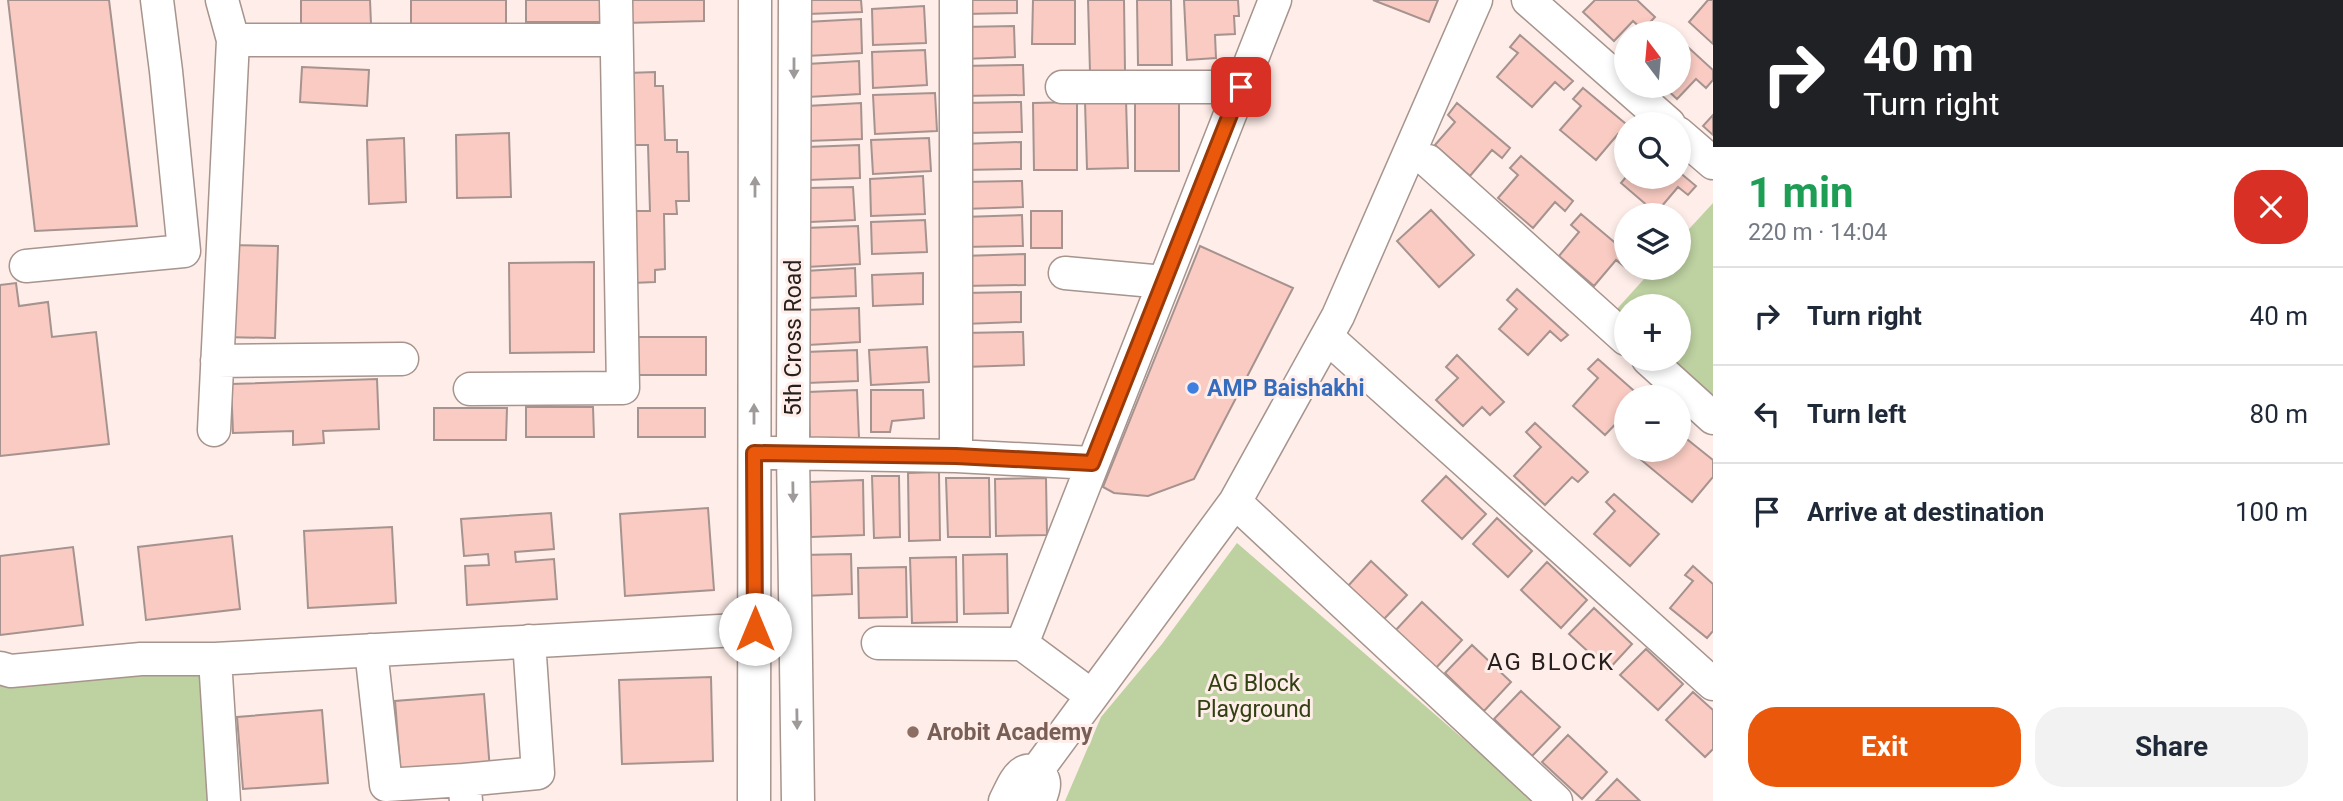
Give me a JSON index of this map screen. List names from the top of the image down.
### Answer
{
  "streets": {
    "street": ["5th Cross Road"]
  },
  "districts": ["AG BLOCK"],
  "parks": ["AG Block Playground"],
  "places": ["AMP Baishakhi", "Arobit Academy"],
  "north": "top",
  "page": {
    "turn": ["40 m", "Turn right"],
    "map_buttons": ["+", "−"],
    "heading": ["1 min", "220 m · 14:04"],
    "list": [
      {
        "name": "Turn right",
        "value": "40 m"
      },
      {
        "name": "Turn left",
        "value": "80 m"
      },
      {
        "name": "Arrive at destination",
        "value": "100 m"
      }
    ],
    "buttons": ["Exit", "Share"]
  }
}
